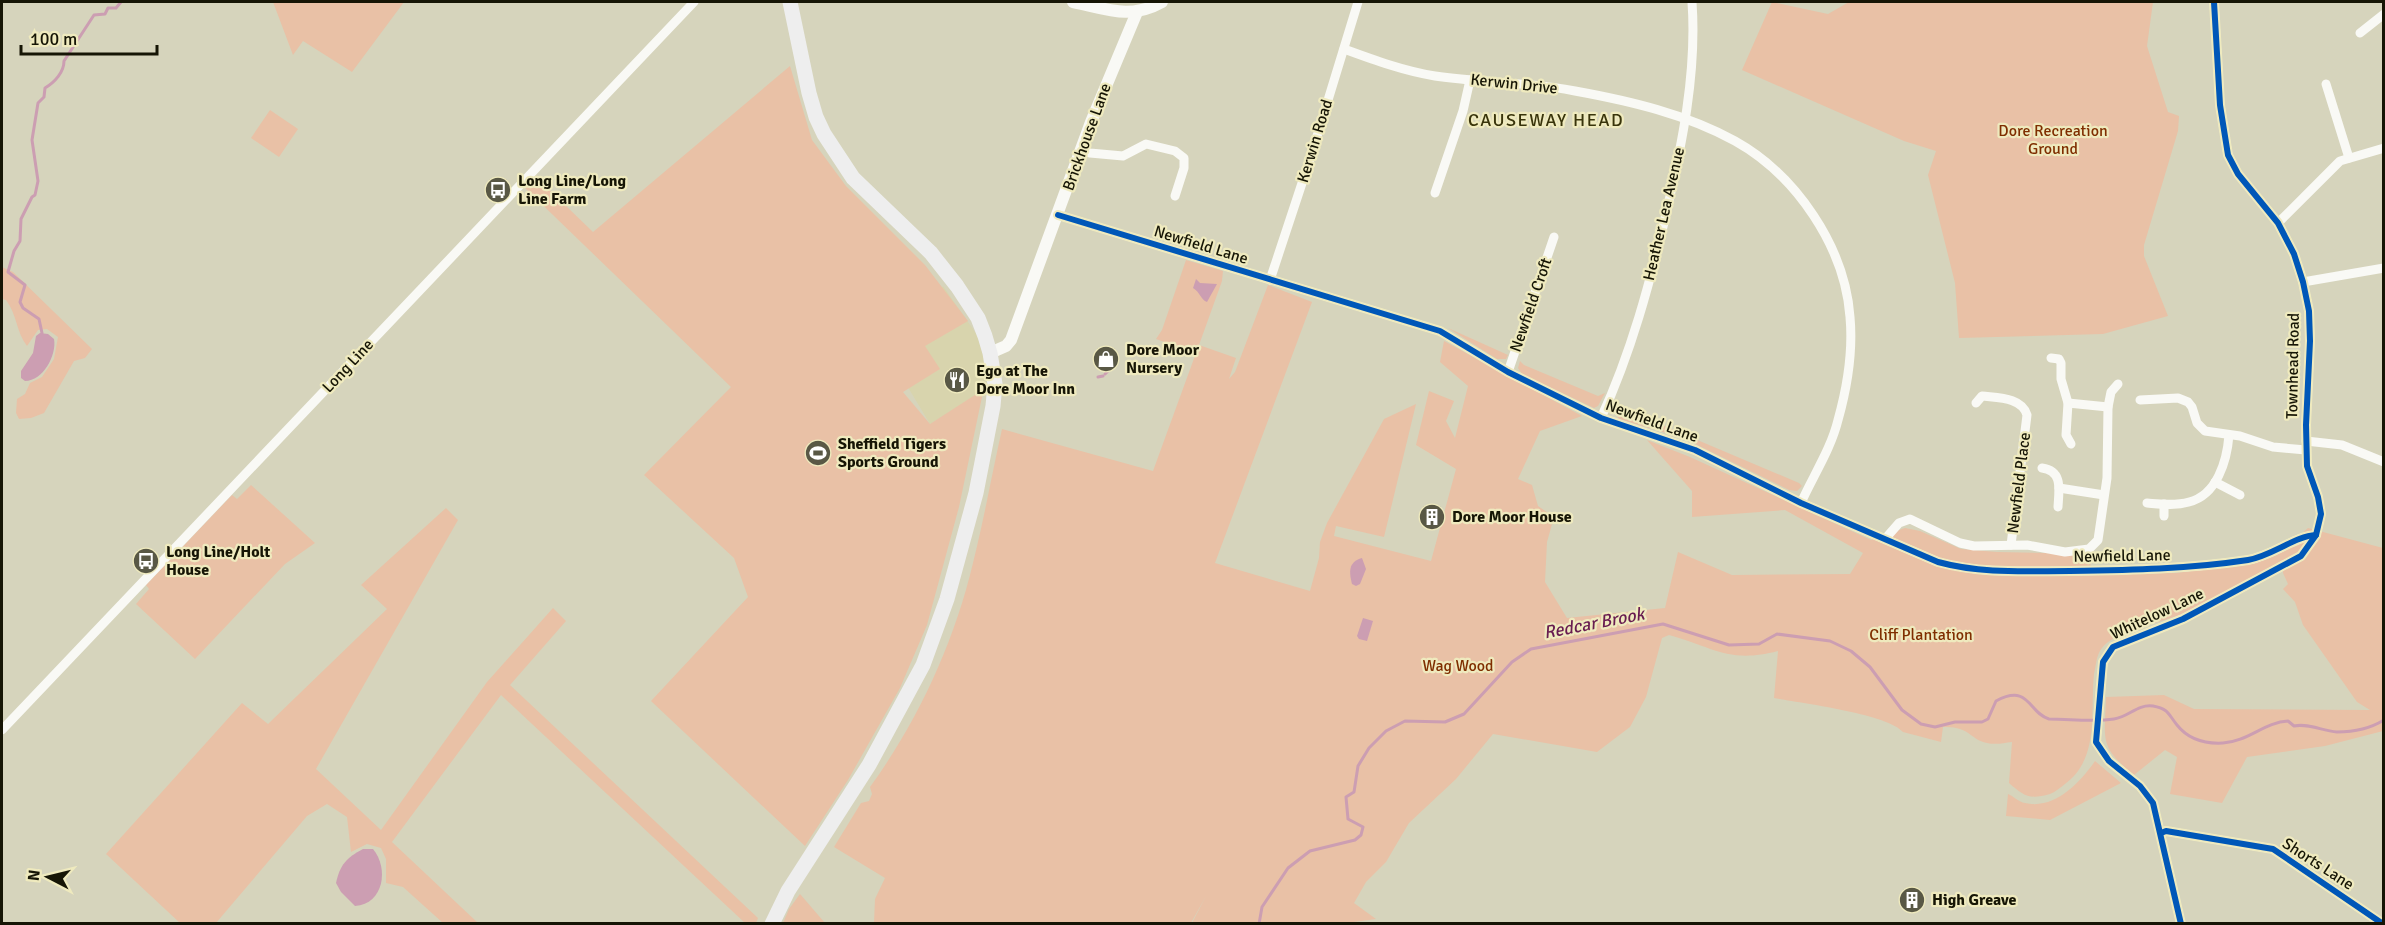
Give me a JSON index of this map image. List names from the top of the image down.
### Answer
{
  "streets": {
    "street": [
      "Kerwin Drive",
      "Brickhouse Lane",
      "Kerwin Road",
      "Heather Lea Avenue",
      "Newfield Lane",
      "Newfield Croft",
      "Long Line",
      "Townhead Road",
      "Newfield Place",
      "Whitelow Lane",
      "Shorts Lane"
    ]
  },
  "crossings": [
    ["Kerwin Drive", "Kerwin Road"],
    ["Kerwin Drive", "Heather Lea Avenue"],
    ["Kerwin Drive", "Newfield Lane"],
    ["Brickhouse Lane", "Newfield Lane"],
    ["Kerwin Road", "Newfield Lane"],
    ["Heather Lea Avenue", "Newfield Lane"],
    ["Newfield Lane", "Newfield Croft"],
    ["Newfield Lane", "Townhead Road"],
    ["Newfield Lane", "Newfield Place"],
    ["Newfield Lane", "Whitelow Lane"],
    ["Townhead Road", "Whitelow Lane"],
    ["Whitelow Lane", "Shorts Lane"]
  ],
  "districts": ["CAUSEWAY HEAD"],
  "water": ["Redcar Brook"],
  "parks": ["Dore Recreation Ground", "Cliff Plantation", "Wag Wood"],
  "places": {
    "bus stop": ["Long Line/Long Line Farm", "Long Line/Holt House"],
    "shop": ["Dore Moor Nursery"],
    "restaurant": ["Ego at The Dore Moor Inn"],
    "sports": ["Sheffield Tigers Sports Ground"],
    "building": ["Dore Moor House", "High Greave"]
  },
  "scale_bar": "100 m",
  "north": "left"
}
